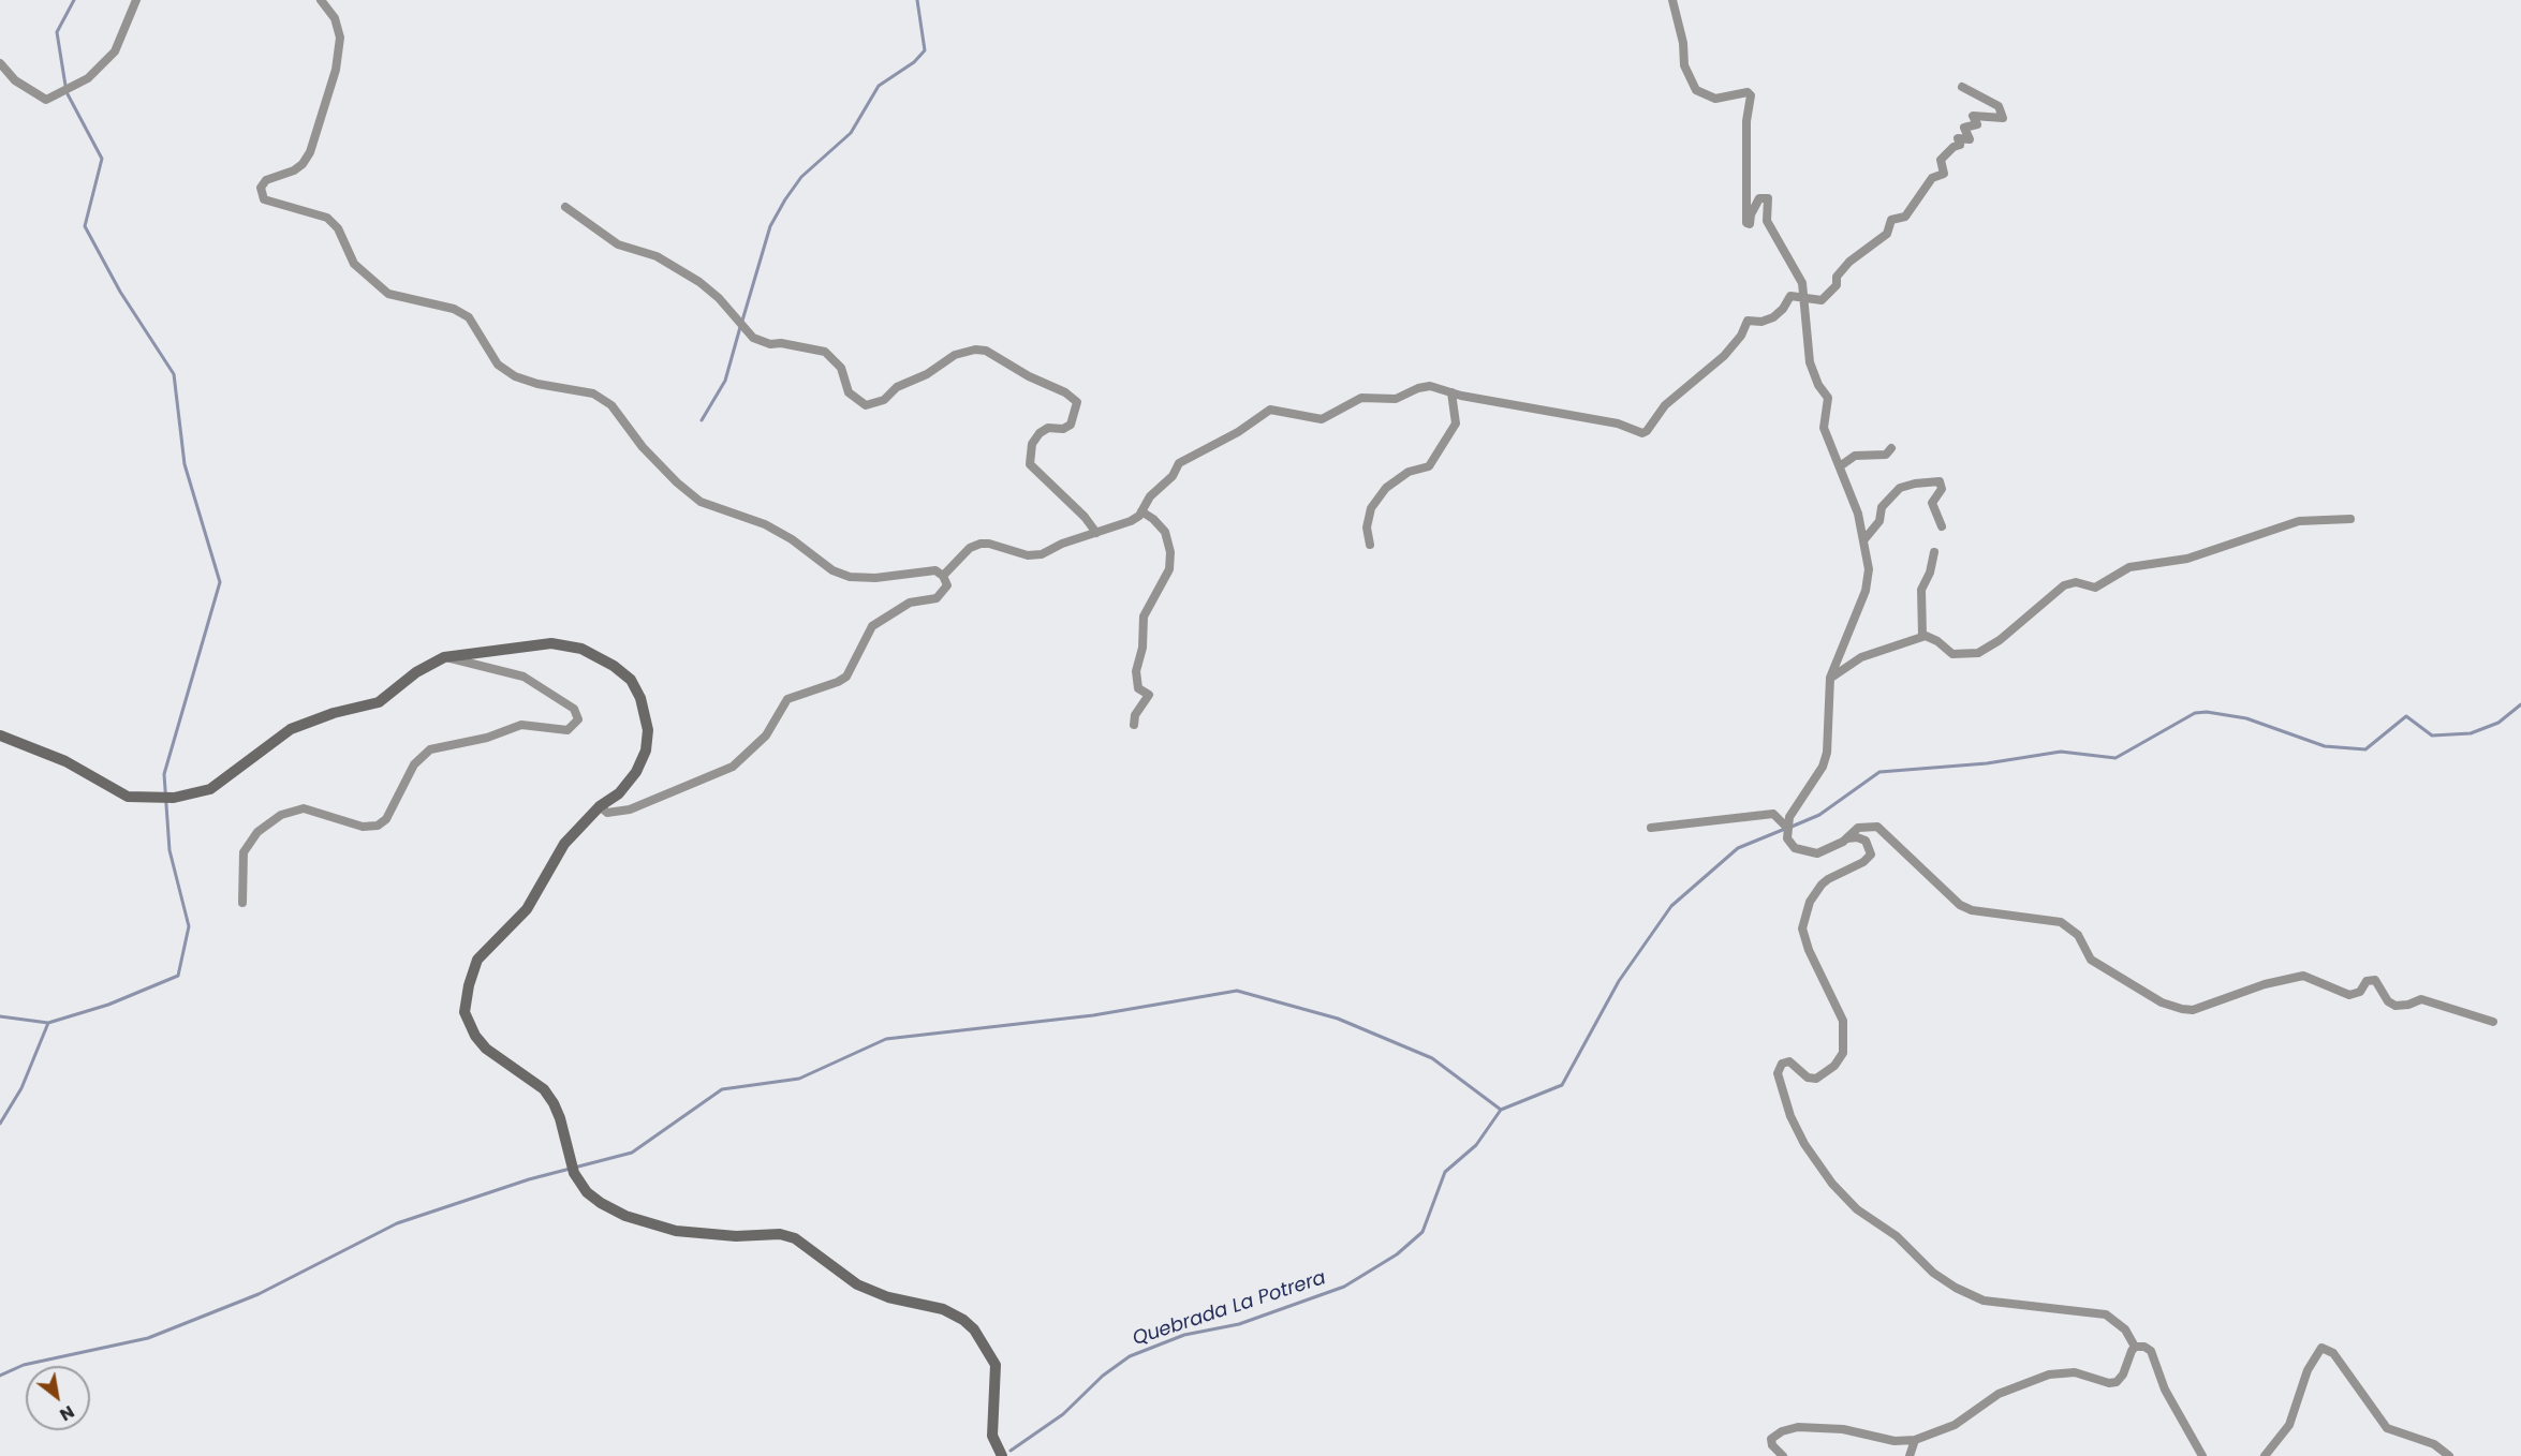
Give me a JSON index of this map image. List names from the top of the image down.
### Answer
{
  "water": ["Quebrada La Potrera"],
  "north": "bottom right"
}
